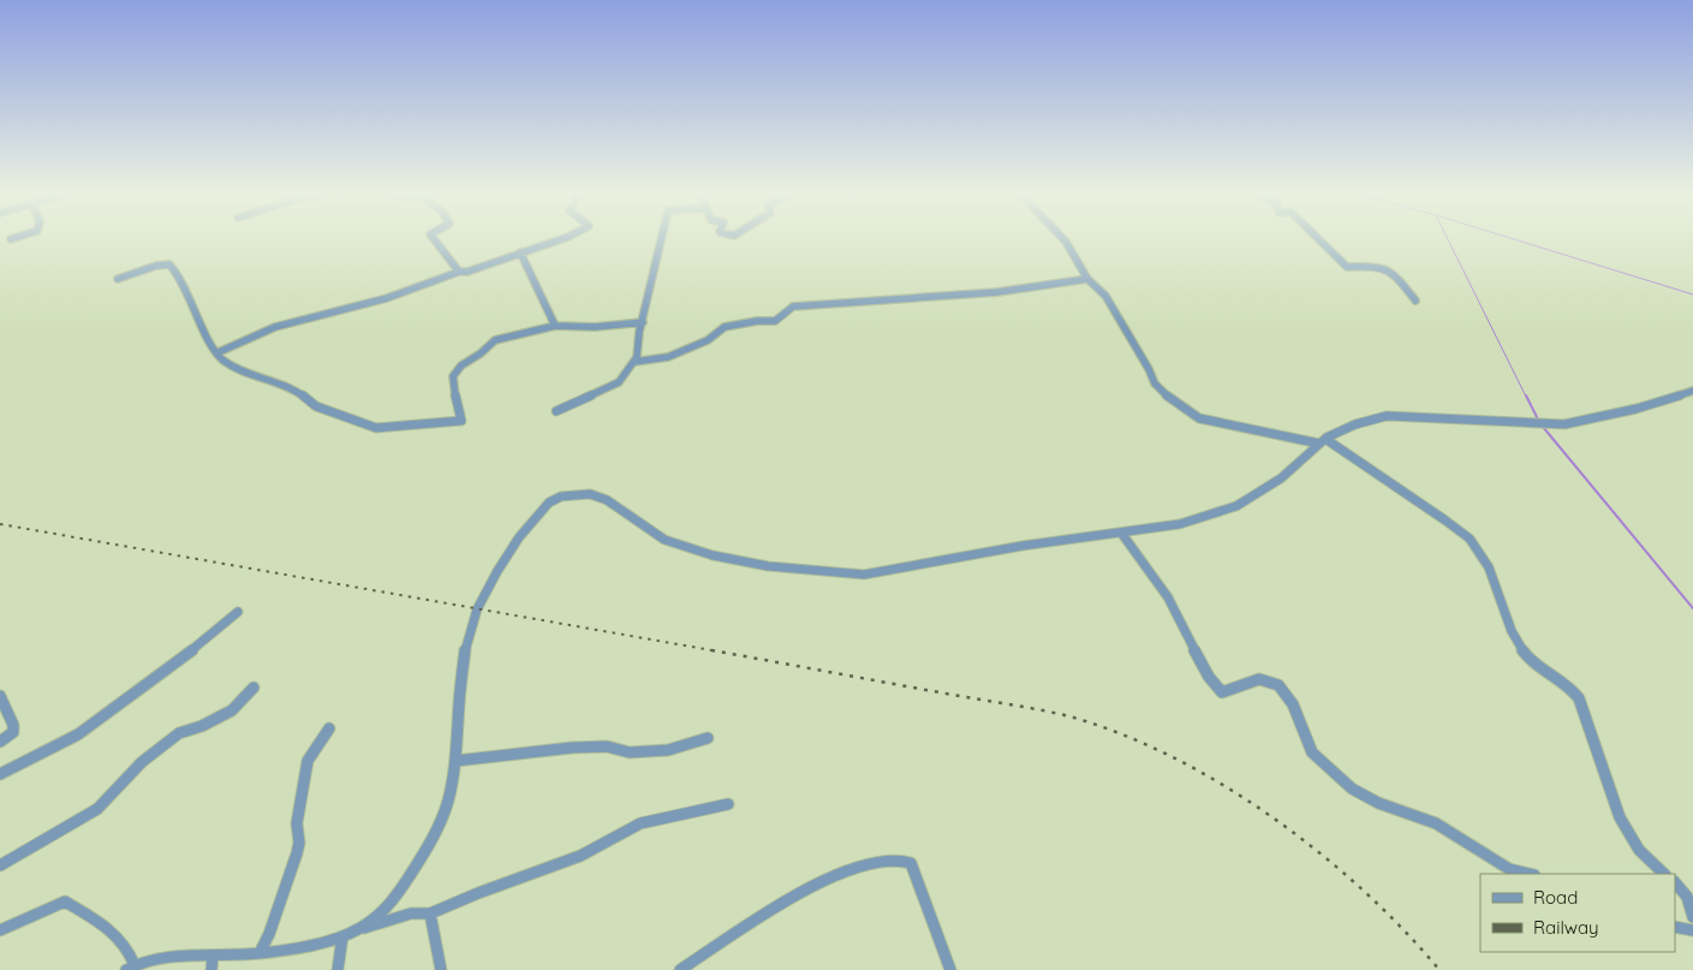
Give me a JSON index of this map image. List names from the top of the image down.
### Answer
{
  "legend": ["Road", "Railway"]
}
